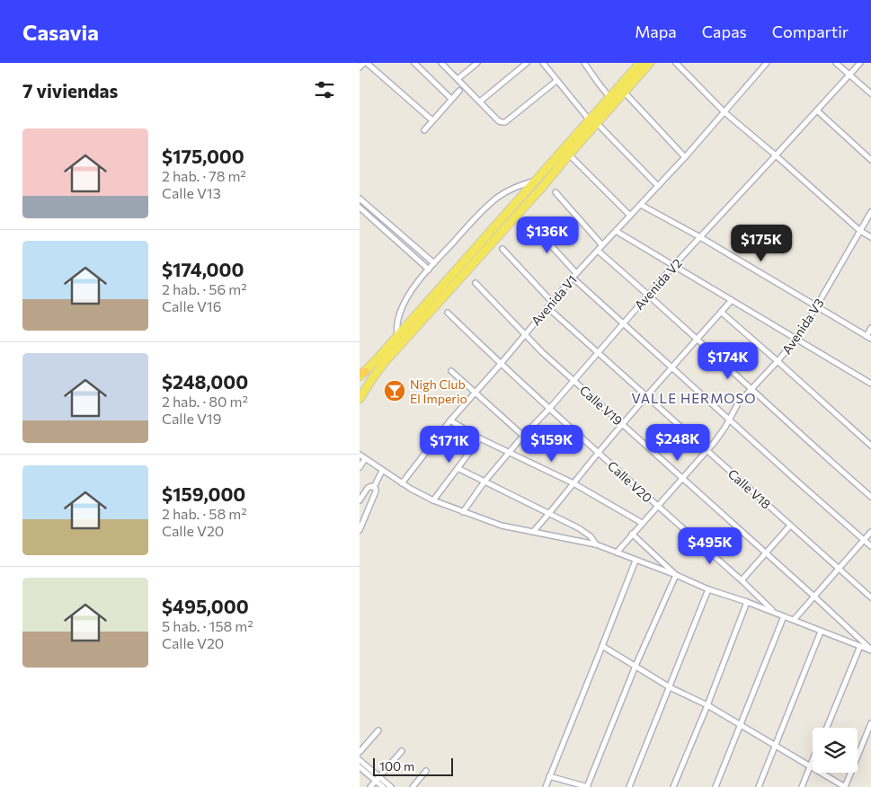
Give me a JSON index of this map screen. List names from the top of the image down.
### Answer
{
  "streets": {
    "street": [
      "Avenida V2",
      "Avenida V1",
      "Avenida V3",
      "Calle V19",
      "Calle V20",
      "Calle V18"
    ]
  },
  "crossings": [
    ["Avenida V2", "Calle V19"],
    ["Avenida V2", "Calle V20"],
    ["Avenida V2", "Calle V18"],
    ["Avenida V1", "Calle V19"],
    ["Avenida V1", "Calle V20"],
    ["Avenida V1", "Calle V18"],
    ["Avenida V3", "Calle V19"],
    ["Avenida V3", "Calle V20"],
    ["Avenida V3", "Calle V18"]
  ],
  "districts": ["VALLE HERMOSO"],
  "places": {
    "bar": ["Nigh Club El Imperio"]
  },
  "scale_bar": "100 m",
  "page": {
    "header": "Casavia",
    "nav": ["Mapa", "Capas", "Compartir"],
    "heading": "7 viviendas",
    "list": [
      {
        "name": "$175,000",
        "note": "2 hab. · 78 m² · Calle V13"
      },
      {
        "name": "$174,000",
        "note": "2 hab. · 56 m² · Calle V16"
      },
      {
        "name": "$248,000",
        "note": "2 hab. · 80 m² · Calle V19"
      },
      {
        "name": "$159,000",
        "note": "2 hab. · 58 m² · Calle V20"
      },
      {
        "name": "$495,000",
        "note": "5 hab. · 158 m² · Calle V20"
      }
    ],
    "price": [
      "$136K",
      "$175K",
      "$174K",
      "$248K",
      "$159K",
      "$171K",
      "$495K"
    ],
    "scale": "100 m"
  }
}
